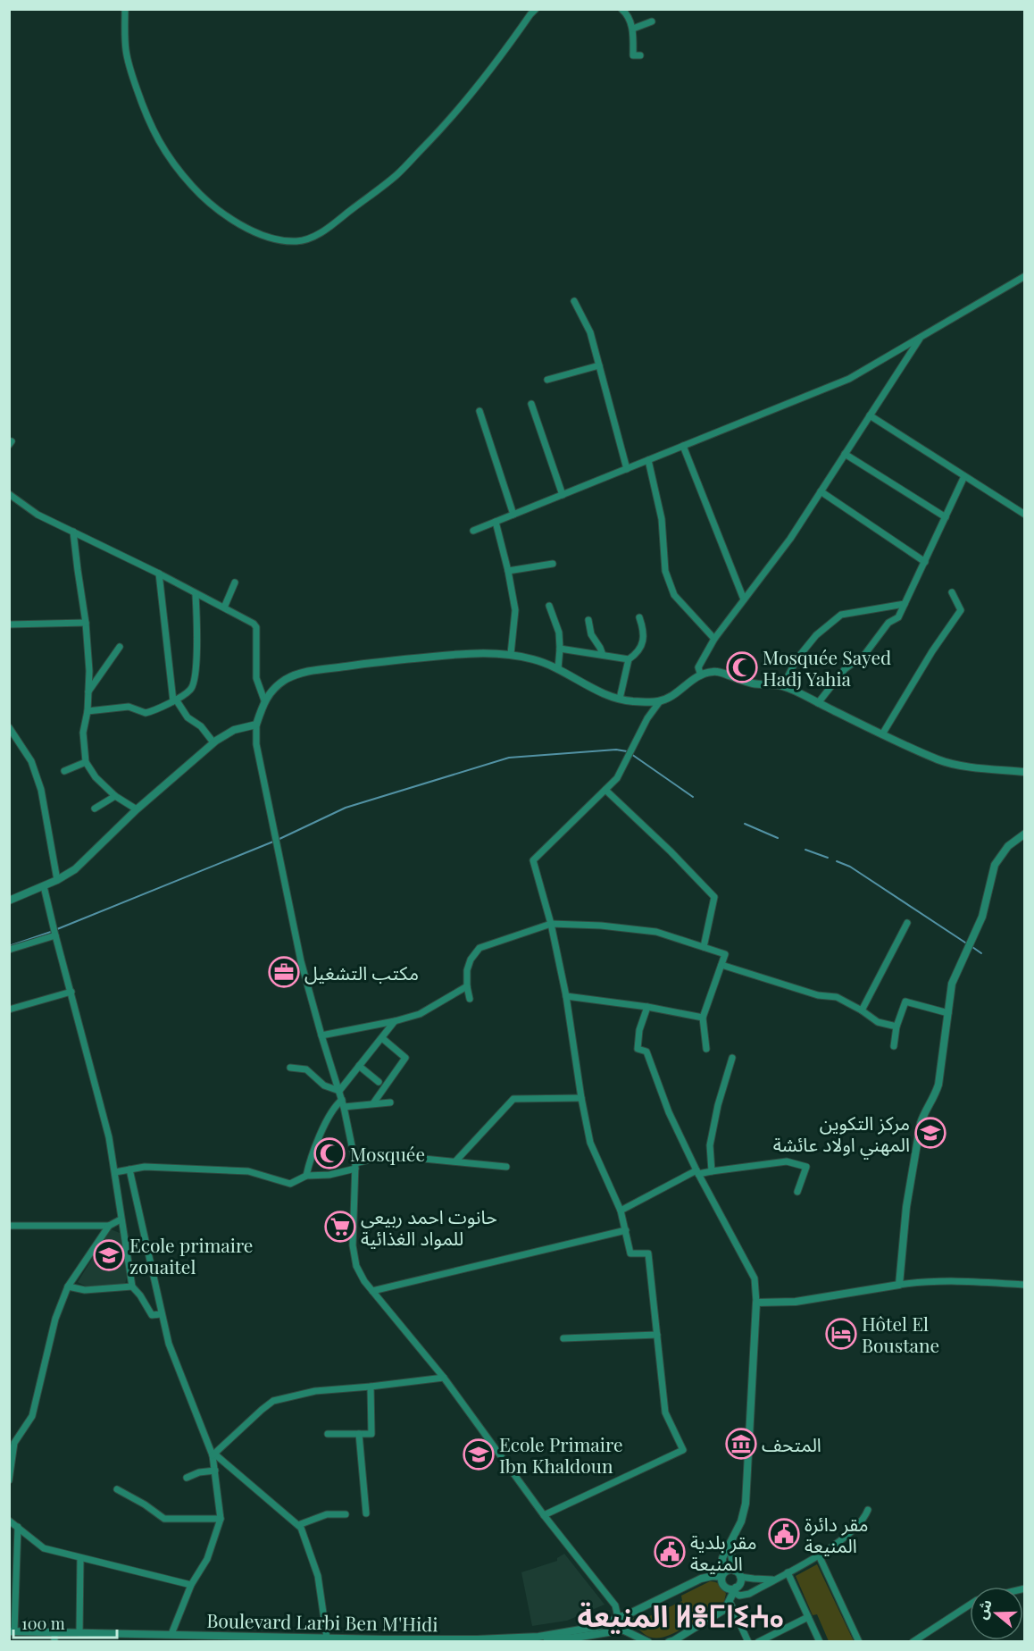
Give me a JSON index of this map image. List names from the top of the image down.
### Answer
{
  "streets": {
    "street": ["Boulevard Larbi Ben M'Hidi"]
  },
  "districts": ["المنيعة ⵍⴻⵎⵏⵉⵄⴰ"],
  "places": {
    "mosque": ["Mosquée Sayed Hadj Yahia", "Mosquée"],
    "office": ["مكتب التشغيل"],
    "school or university": ["مركز التكوين المهني اولاد عائشة", "Ecole primaire zouaitel", "Ecole Primaire Ibn Khaldoun"],
    "supermarket": ["حانوت احمد ربيعي للمواد الغذائية"],
    "hotel": ["Hôtel El Boustane"],
    "museum": ["المتحف"],
    "public building": ["مقر دائرة المنيعة", "مقر بلدية المنيعة"]
  },
  "scale_bar": "100 m",
  "north": "left"
}
